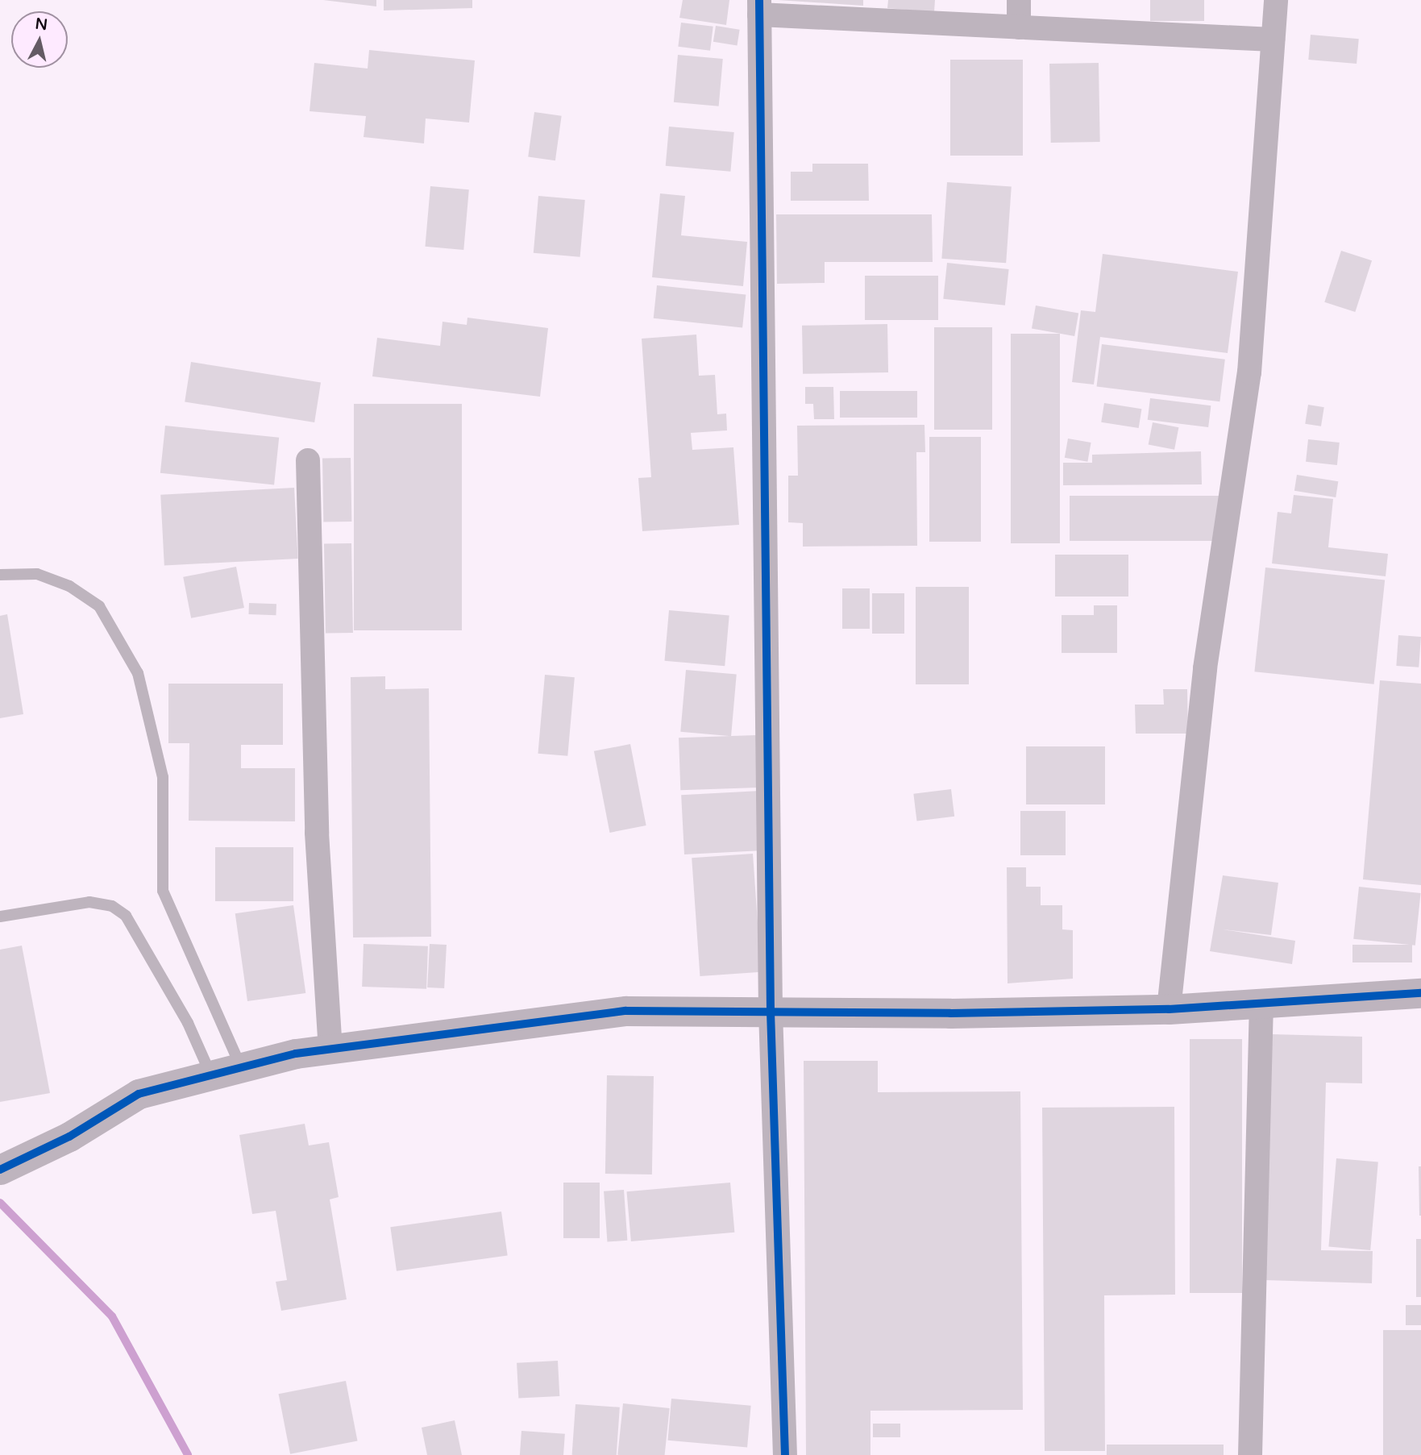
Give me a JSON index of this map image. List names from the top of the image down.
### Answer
{
  "north": "top"
}
